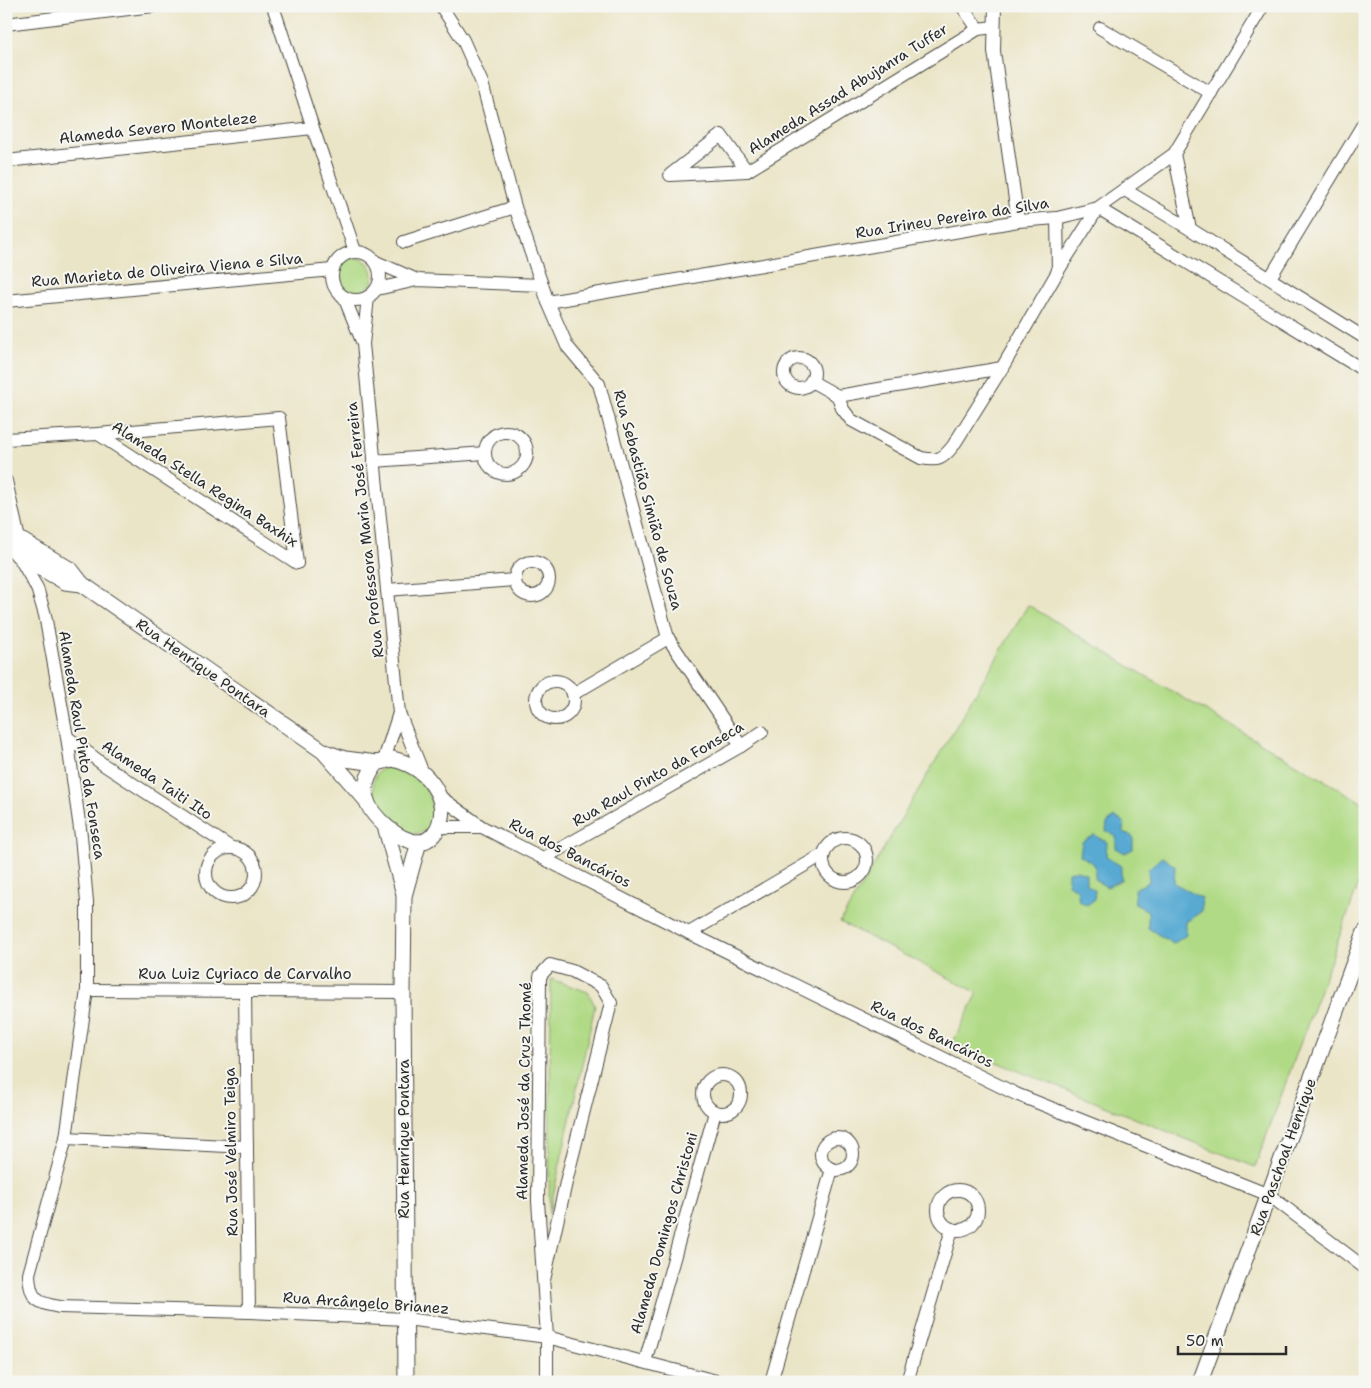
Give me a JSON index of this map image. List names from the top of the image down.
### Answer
{
  "streets": {
    "street": [
      "Alameda Assad Abujanra Tuffer",
      "Alameda Severo Monteleze",
      "Rua Irineu Pereira da Silva",
      "Rua Marieta de Oliveira Viena e Silva",
      "Alameda Stella Regina Baxhix",
      "Rua Sebastião Simião de Souza",
      "Rua Professora Maria José Ferreira",
      "Rua Henrique Pontara",
      "Alameda Raul Pinto da Fonseca",
      "Rua Raul Pinto da Fonseca",
      "Alameda Taiti Ito",
      "Rua dos Bancários",
      "Rua Luiz Cyriaco de Carvalho",
      "Alameda José da Cruz Thomé",
      "Rua José Velmiro Teiga",
      "Rua Paschoal Henrique",
      "Alameda Domingos Christoni",
      "Rua Arcângelo Brianez"
    ]
  },
  "crossings": [
    ["Rua Irineu Pereira da Silva", "Rua Sebastião Simião de Souza"],
    ["Rua Marieta de Oliveira Viena e Silva", "Rua Professora Maria José Ferreira"],
    ["Rua Sebastião Simião de Souza", "Rua Raul Pinto da Fonseca"],
    ["Rua Professora Maria José Ferreira", "Rua Henrique Pontara"],
    ["Rua Professora Maria José Ferreira", "Rua dos Bancários"],
    ["Rua Henrique Pontara", "Alameda Raul Pinto da Fonseca"],
    ["Rua Henrique Pontara", "Rua dos Bancários"],
    ["Rua Henrique Pontara", "Rua Luiz Cyriaco de Carvalho"],
    ["Rua Henrique Pontara", "Rua Arcângelo Brianez"],
    ["Alameda Raul Pinto da Fonseca", "Alameda Taiti Ito"],
    ["Alameda Raul Pinto da Fonseca", "Rua Luiz Cyriaco de Carvalho"],
    ["Alameda Raul Pinto da Fonseca", "Rua Arcângelo Brianez"],
    ["Rua Raul Pinto da Fonseca", "Rua dos Bancários"],
    ["Rua dos Bancários", "Rua Paschoal Henrique"],
    ["Rua Luiz Cyriaco de Carvalho", "Rua José Velmiro Teiga"],
    ["Alameda José da Cruz Thomé", "Rua Arcângelo Brianez"],
    ["Rua José Velmiro Teiga", "Rua Arcângelo Brianez"],
    ["Alameda Domingos Christoni", "Rua Arcângelo Brianez"]
  ],
  "scale_bar": "50 m"
}
